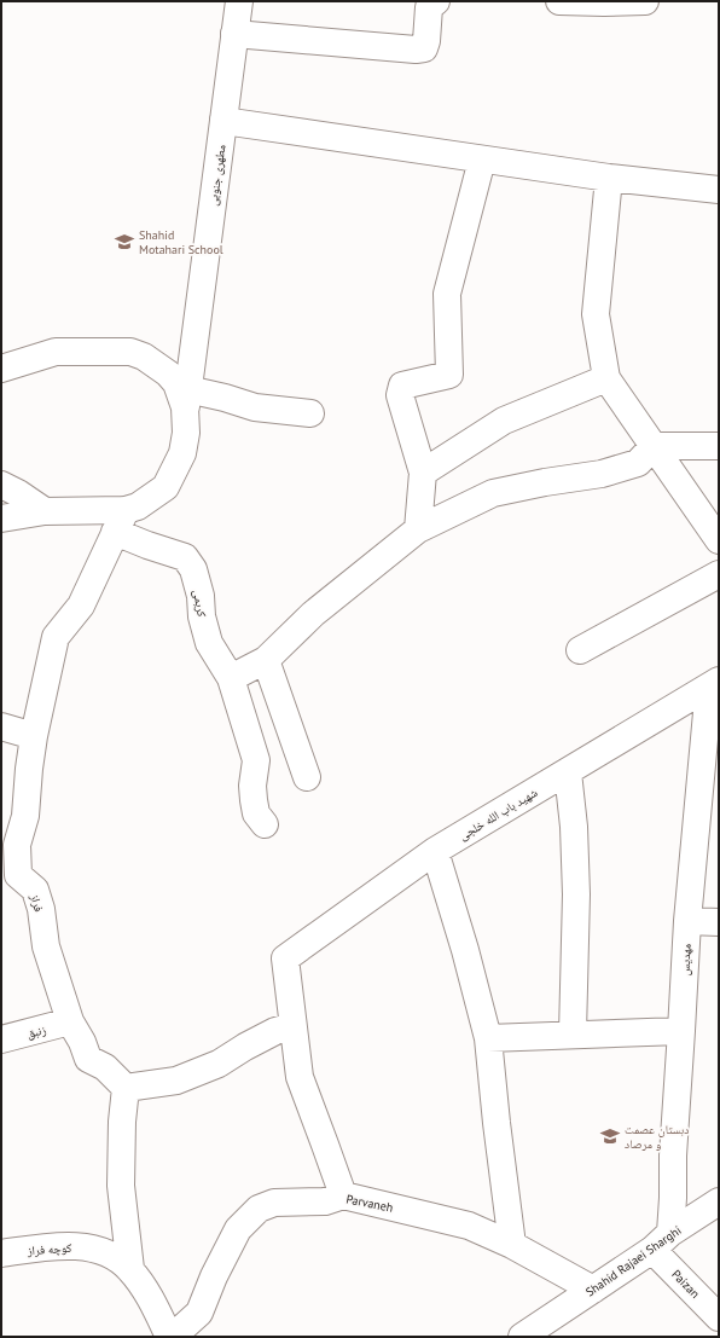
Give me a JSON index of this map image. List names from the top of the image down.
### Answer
{
  "streets": {
    "street": [
      "مطهری جنوبی",
      "کریمی",
      "شهید باب الله خلجی",
      "فراز",
      "مهدیس",
      "زنبق",
      "Parvaneh",
      "کوچه فراز",
      "Shahid Rajaei Sharghi",
      "Paizan"
    ]
  },
  "crossings": [
    ["کریمی", "فراز"],
    ["شهید باب الله خلجی", "مهدیس"],
    ["فراز", "زنبق"],
    ["مهدیس", "Shahid Rajaei Sharghi"],
    ["مهدیس", "Paizan"],
    ["Parvaneh", "کوچه فراز"],
    ["Parvaneh", "Shahid Rajaei Sharghi"],
    ["Shahid Rajaei Sharghi", "Paizan"]
  ],
  "places": {
    "school or university": ["Shahid Motahari School", "دبستان عصمت و مرصاد"]
  }
}
